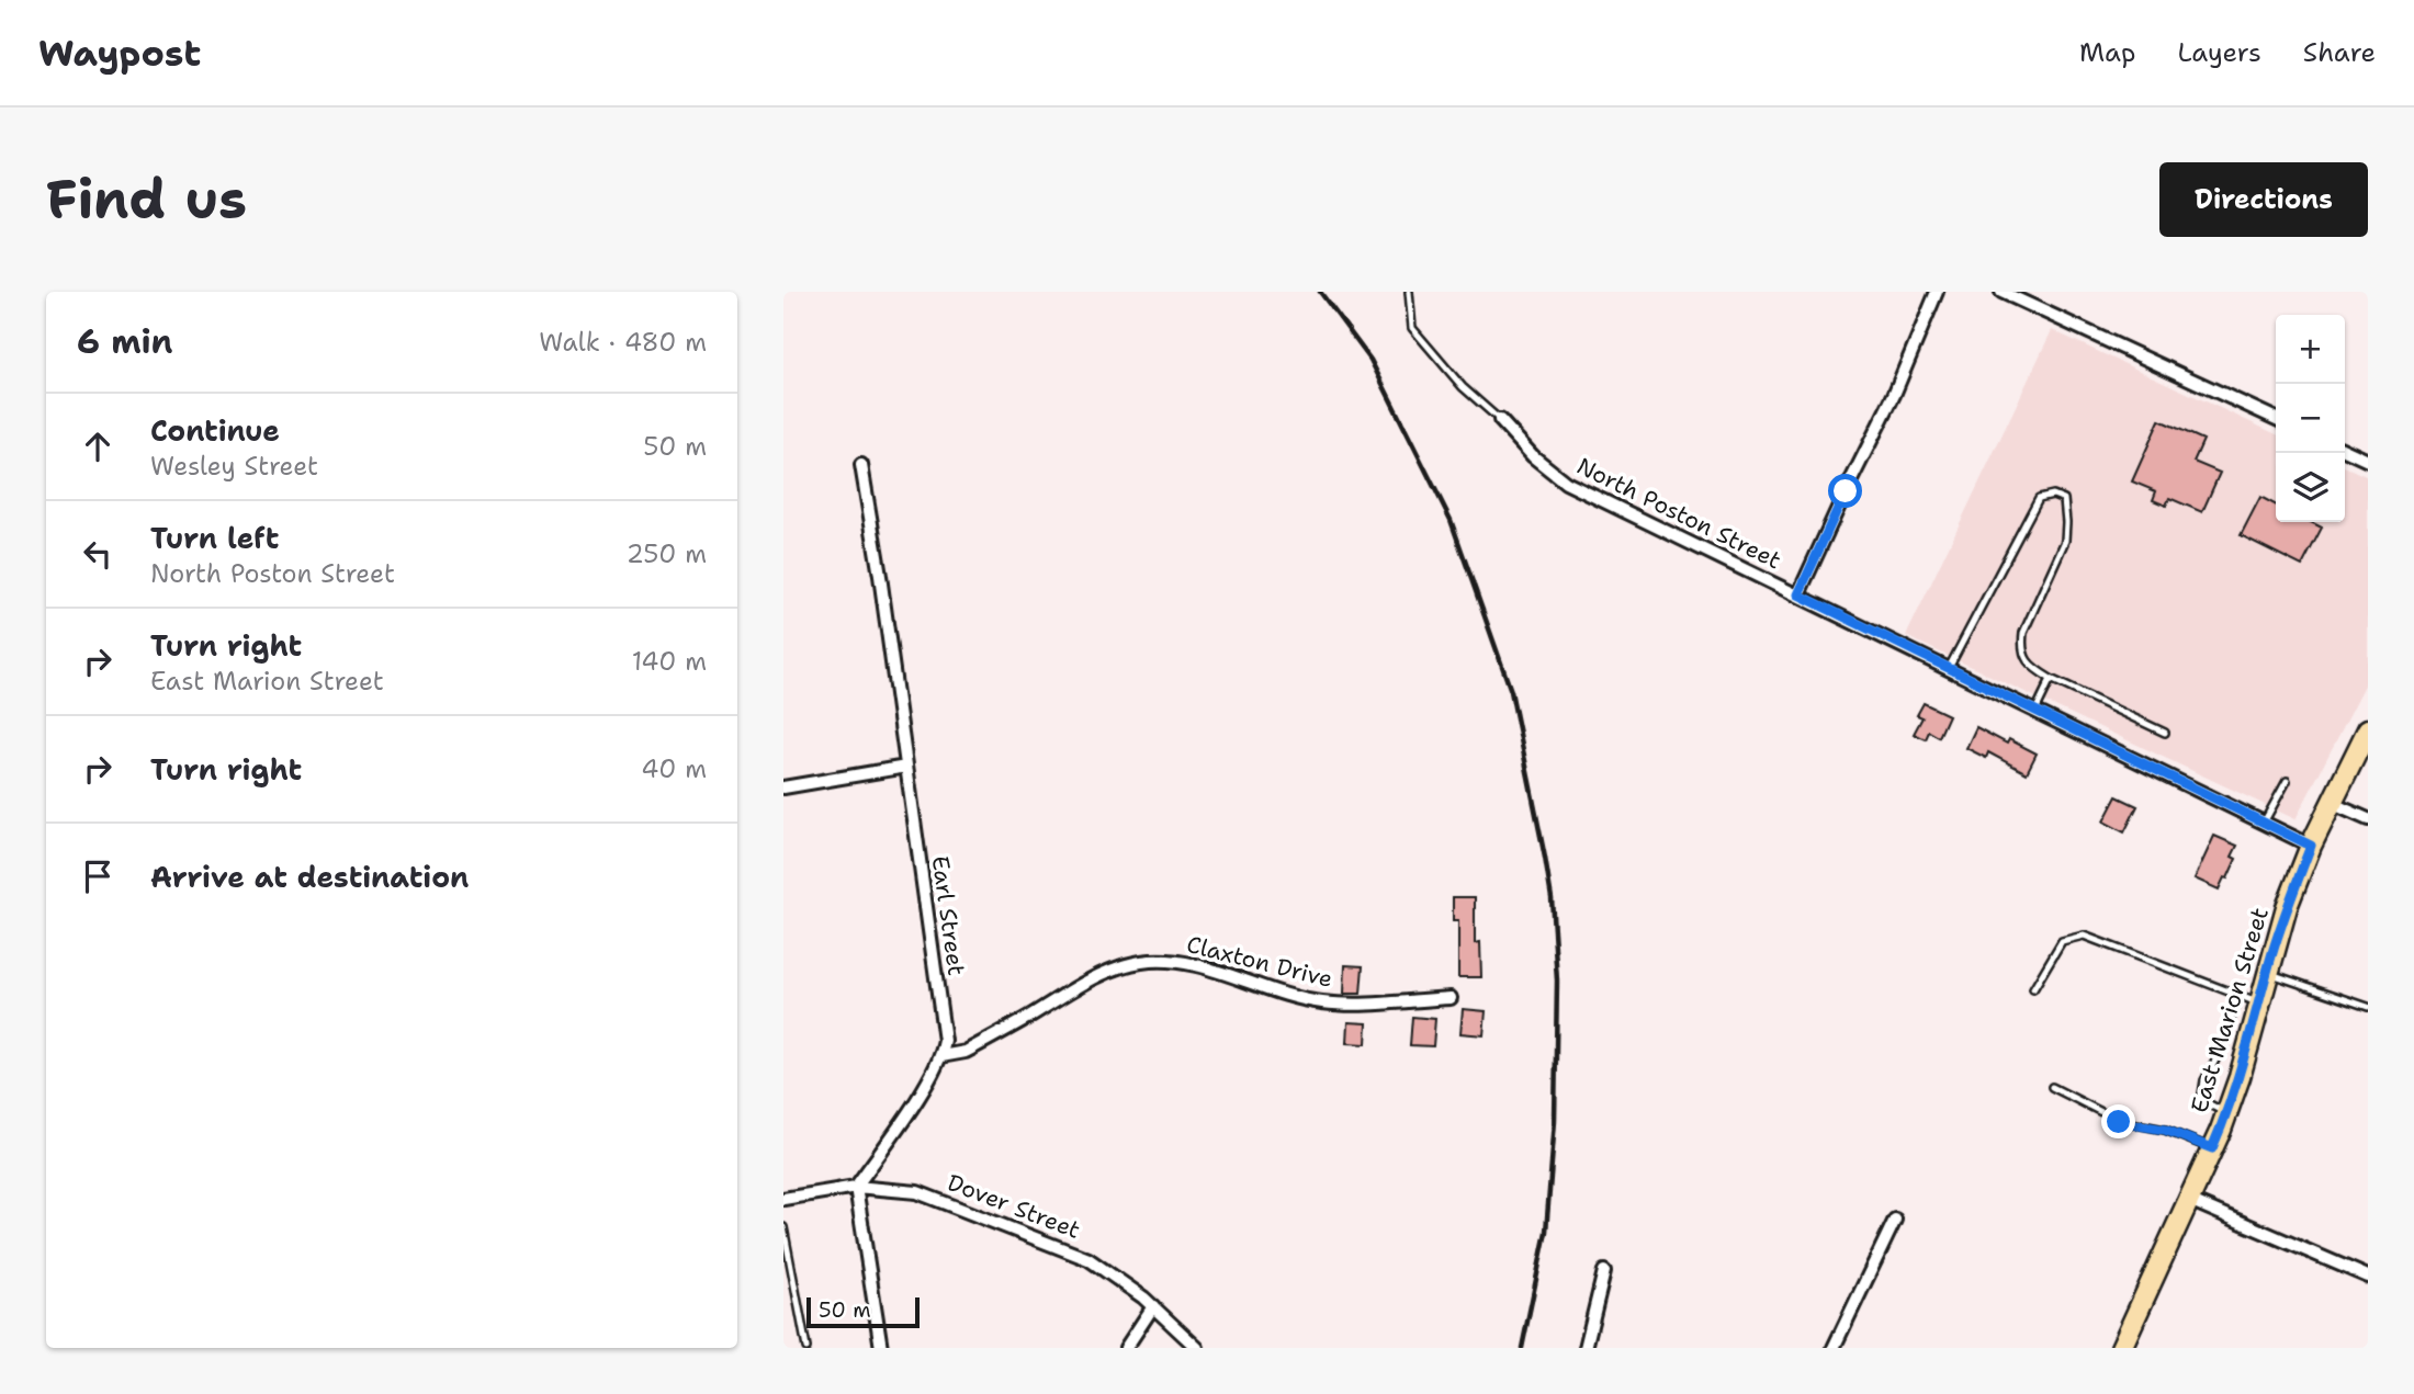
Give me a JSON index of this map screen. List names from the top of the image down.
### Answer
{
  "streets": {
    "main road": ["East Marion Street"],
    "street": [
      "North Poston Street",
      "Earl Street",
      "Claxton Drive",
      "Dover Street"
    ]
  },
  "crossings": [
    ["North Poston Street", "East Marion Street"],
    ["Earl Street", "Claxton Drive"]
  ],
  "scale_bar": "50 m",
  "page": {
    "header": "Waypost",
    "nav": ["Map", "Layers", "Share"],
    "buttons": "Directions",
    "title": "Find us",
    "heading": ["6 min", "Walk · 480 m"],
    "map_buttons": ["+", "−"],
    "list": [
      ["Continue", "Wesley Street", "50 m"],
      ["Turn left", "North Poston Street", "250 m"],
      ["Turn right", "East Marion Street", "140 m"],
      ["Turn right", "40 m"],
      "Arrive at destination"
    ],
    "scale": "50 m"
  }
}
